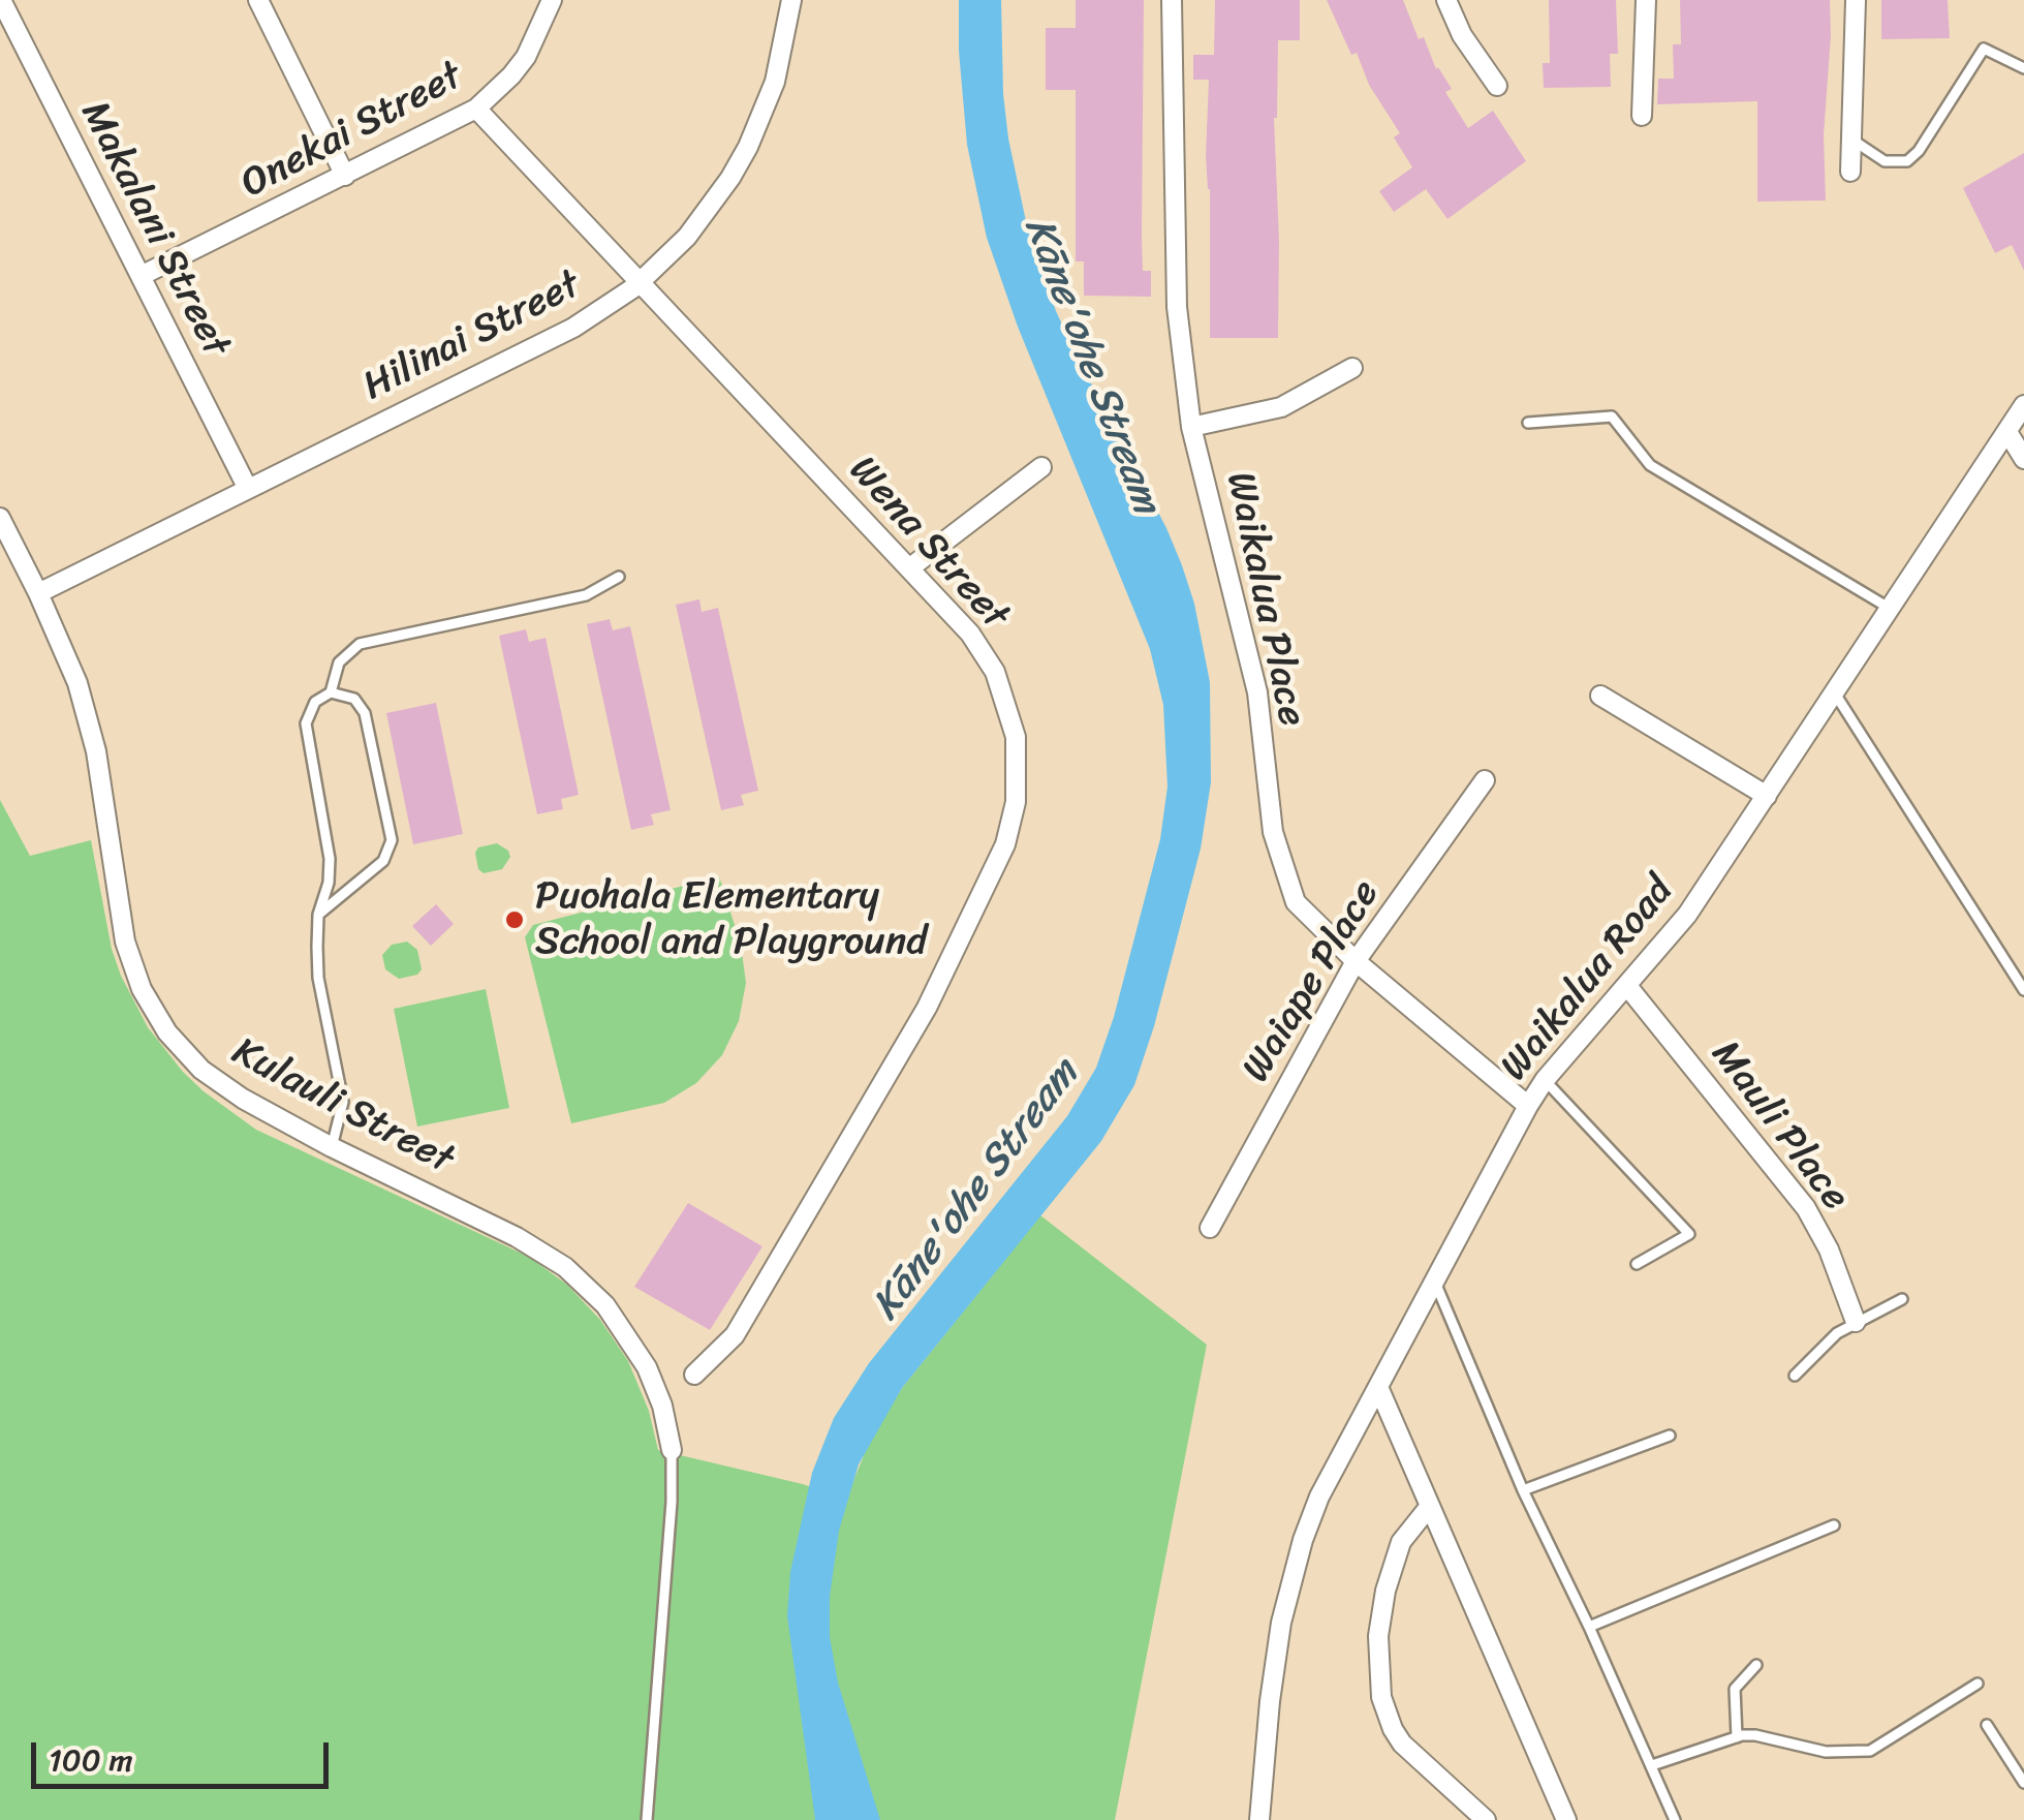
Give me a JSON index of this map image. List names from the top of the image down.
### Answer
{
  "streets": {
    "street": [
      "Onekai Street",
      "Makalani Street",
      "Hilinai Street",
      "Wena Street",
      "Waikalua Place",
      "Waikalua Road",
      "Waiape Place",
      "Kulauli Street",
      "Mauli Place"
    ]
  },
  "crossings": [
    ["Onekai Street", "Makalani Street"],
    ["Onekai Street", "Wena Street"],
    ["Makalani Street", "Hilinai Street"],
    ["Hilinai Street", "Wena Street"],
    ["Hilinai Street", "Kulauli Street"],
    ["Waikalua Place", "Waikalua Road"],
    ["Waikalua Place", "Waiape Place"],
    ["Waikalua Road", "Mauli Place"]
  ],
  "water": ["Kāne'ohe Stream"],
  "places": ["Puohala Elementary School and Playground"],
  "scale_bar": "100 m"
}
